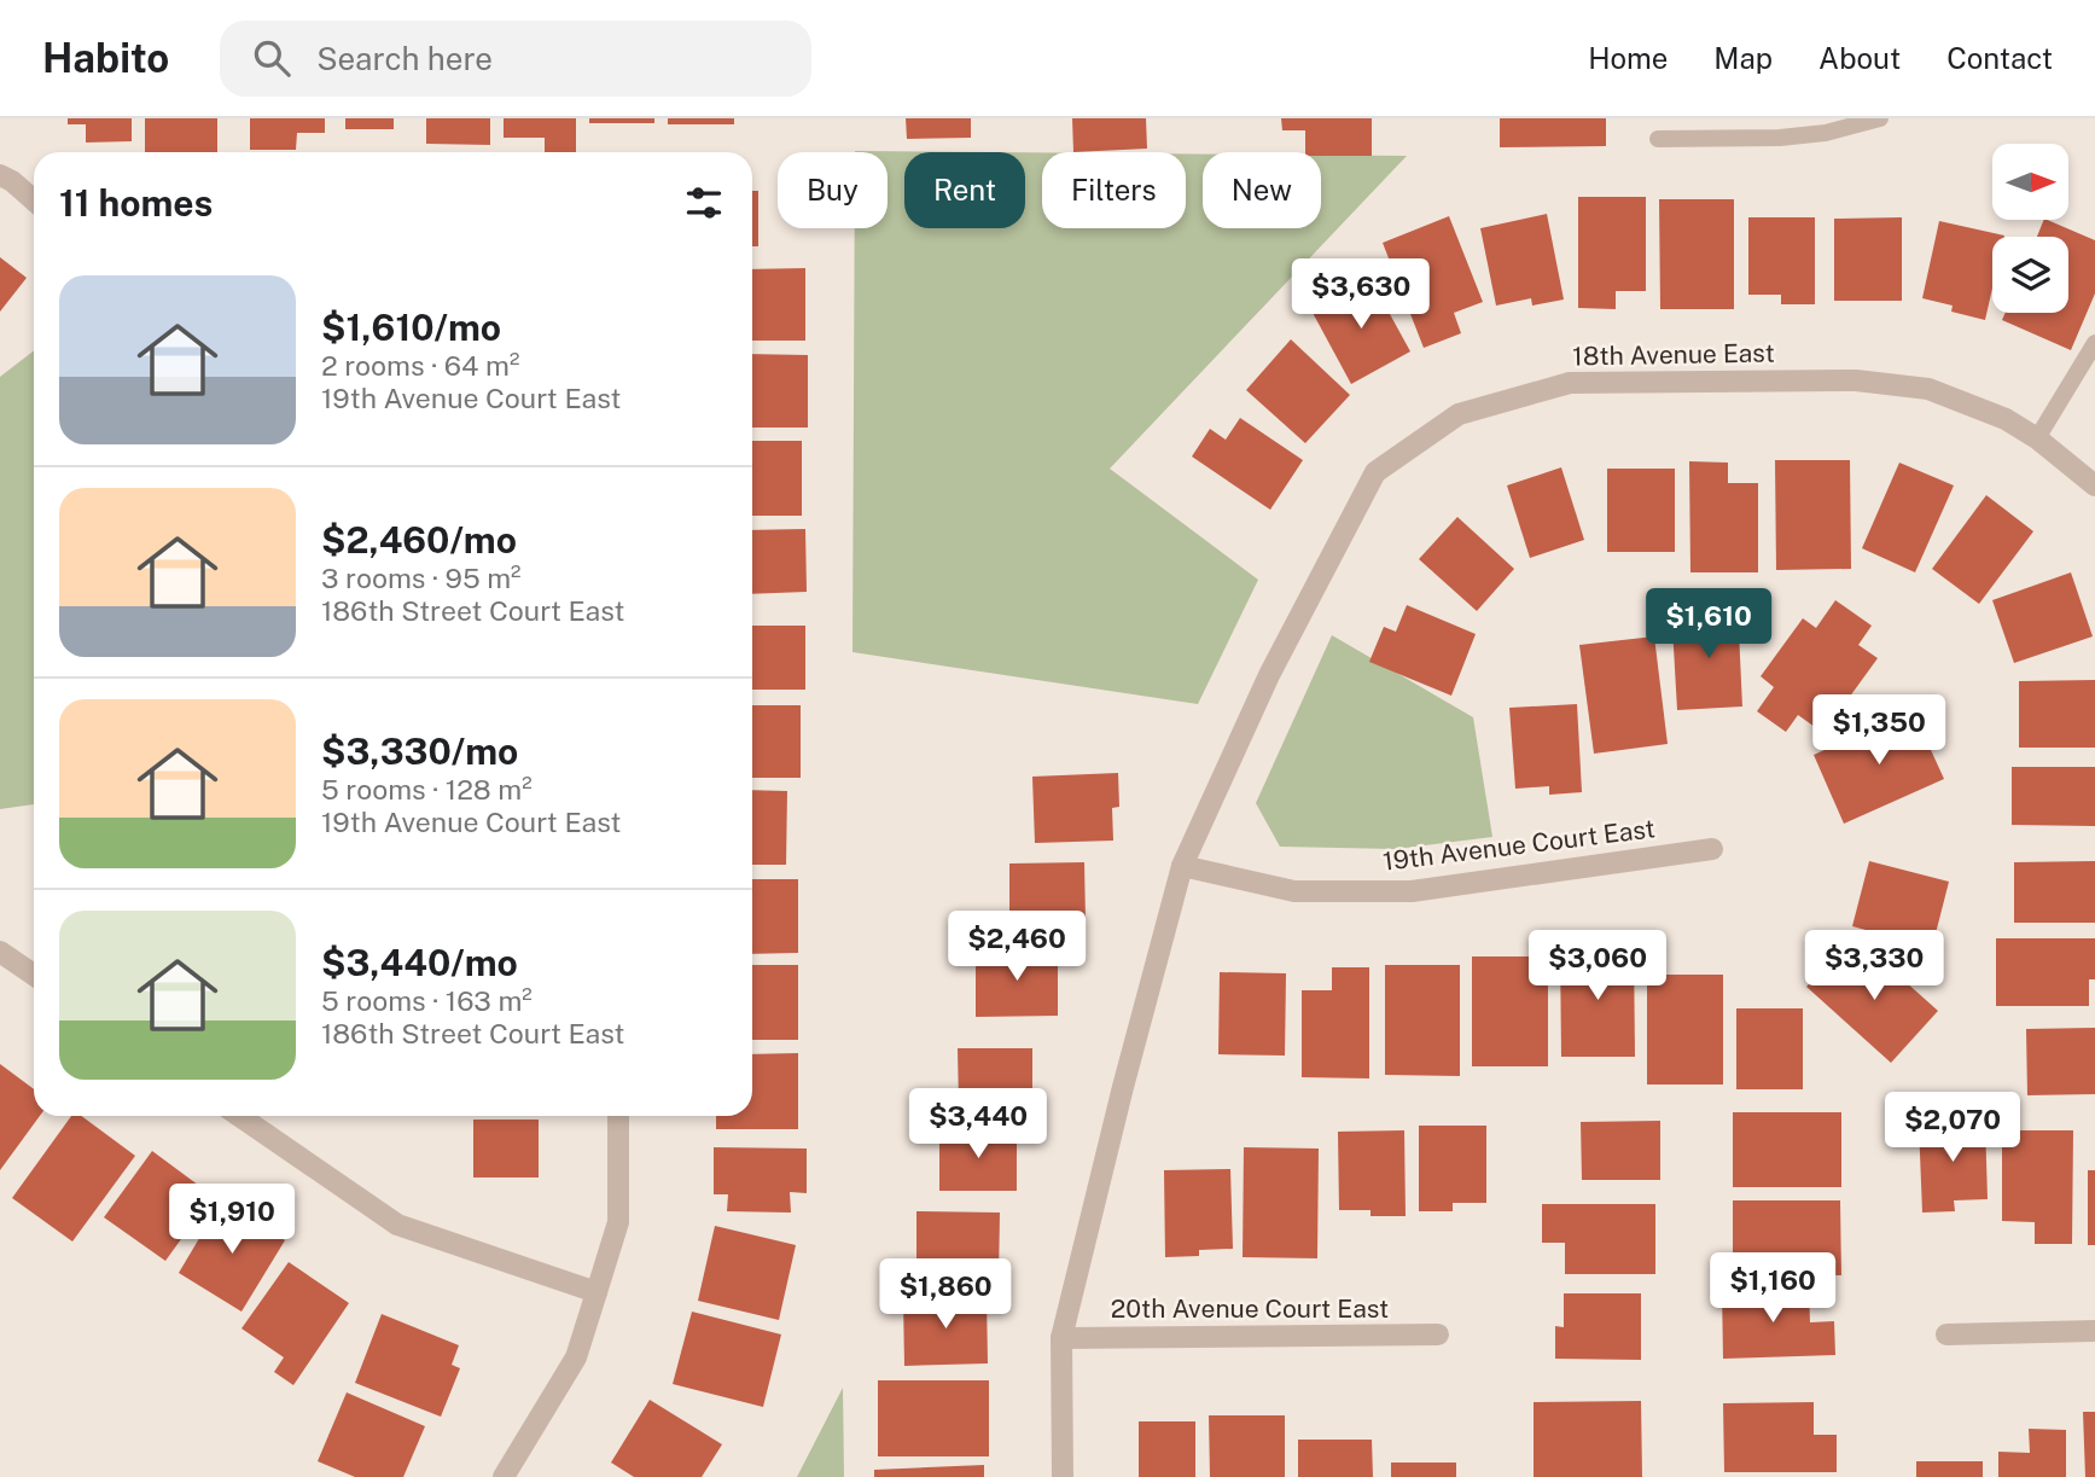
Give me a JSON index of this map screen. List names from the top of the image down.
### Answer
{
  "streets": {
    "street": ["18th Avenue East", "19th Avenue Court East", "20th Avenue Court East"]
  },
  "crossings": [
    ["18th Avenue East", "19th Avenue Court East"],
    ["18th Avenue East", "20th Avenue Court East"]
  ],
  "north": "right",
  "page": {
    "header": "Habito",
    "search": "Search here",
    "nav": [
      "Home",
      "Map",
      "About",
      "Contact"
    ],
    "chip": [
      "Buy",
      "Rent",
      "Filters",
      "New"
    ],
    "heading": "11 homes",
    "list": [
      {
        "name": "$1,610/mo",
        "note": "2 rooms · 64 m² · 19th Avenue Court East"
      },
      {
        "name": "$2,460/mo",
        "note": "3 rooms · 95 m² · 186th Street Court East"
      },
      {
        "name": "$3,330/mo",
        "note": "5 rooms · 128 m² · 19th Avenue Court East"
      },
      {
        "name": "$3,440/mo",
        "note": "5 rooms · 163 m² · 186th Street Court East"
      }
    ],
    "price": [
      "$3,630",
      "$1,610",
      "$1,350",
      "$2,460",
      "$3,060",
      "$3,330",
      "$3,440",
      "$2,070",
      "$1,910",
      "$1,160",
      "$1,860"
    ]
  }
}
